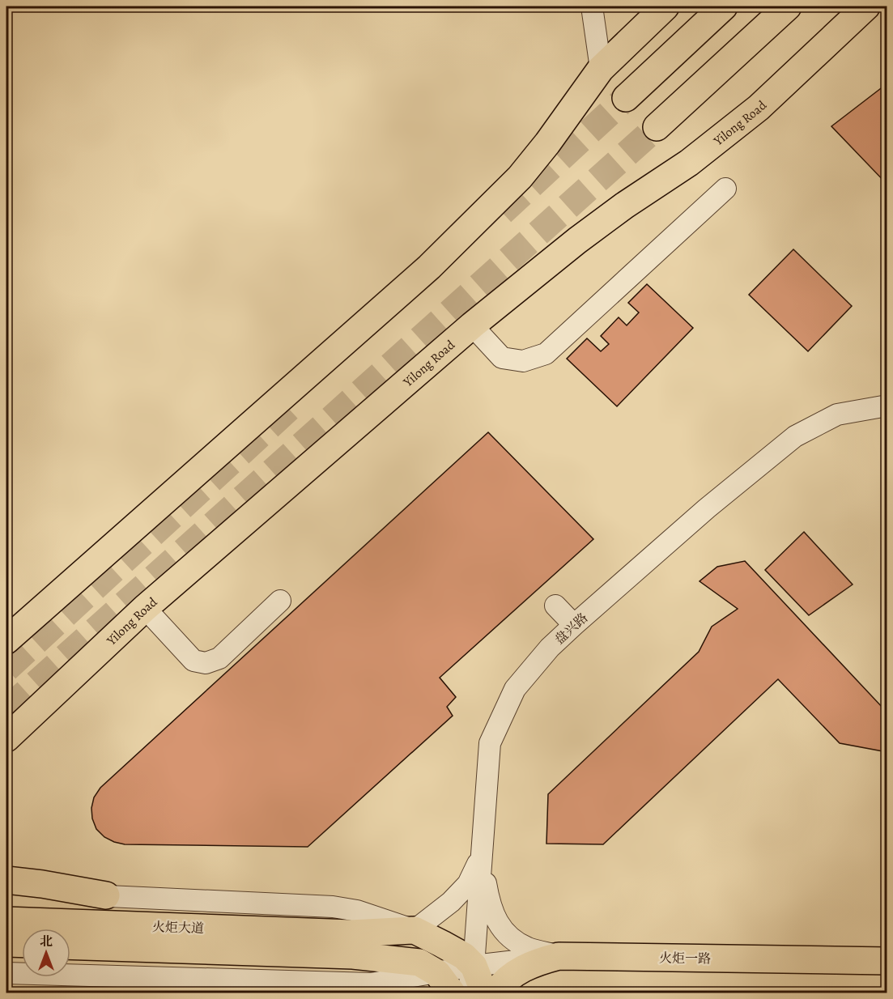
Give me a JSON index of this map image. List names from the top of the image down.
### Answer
{
  "streets": {
    "main road": ["Yilong Road", "火炬大道", "火炬一路"],
    "street": ["盘兴路"]
  },
  "north": "top"
}
